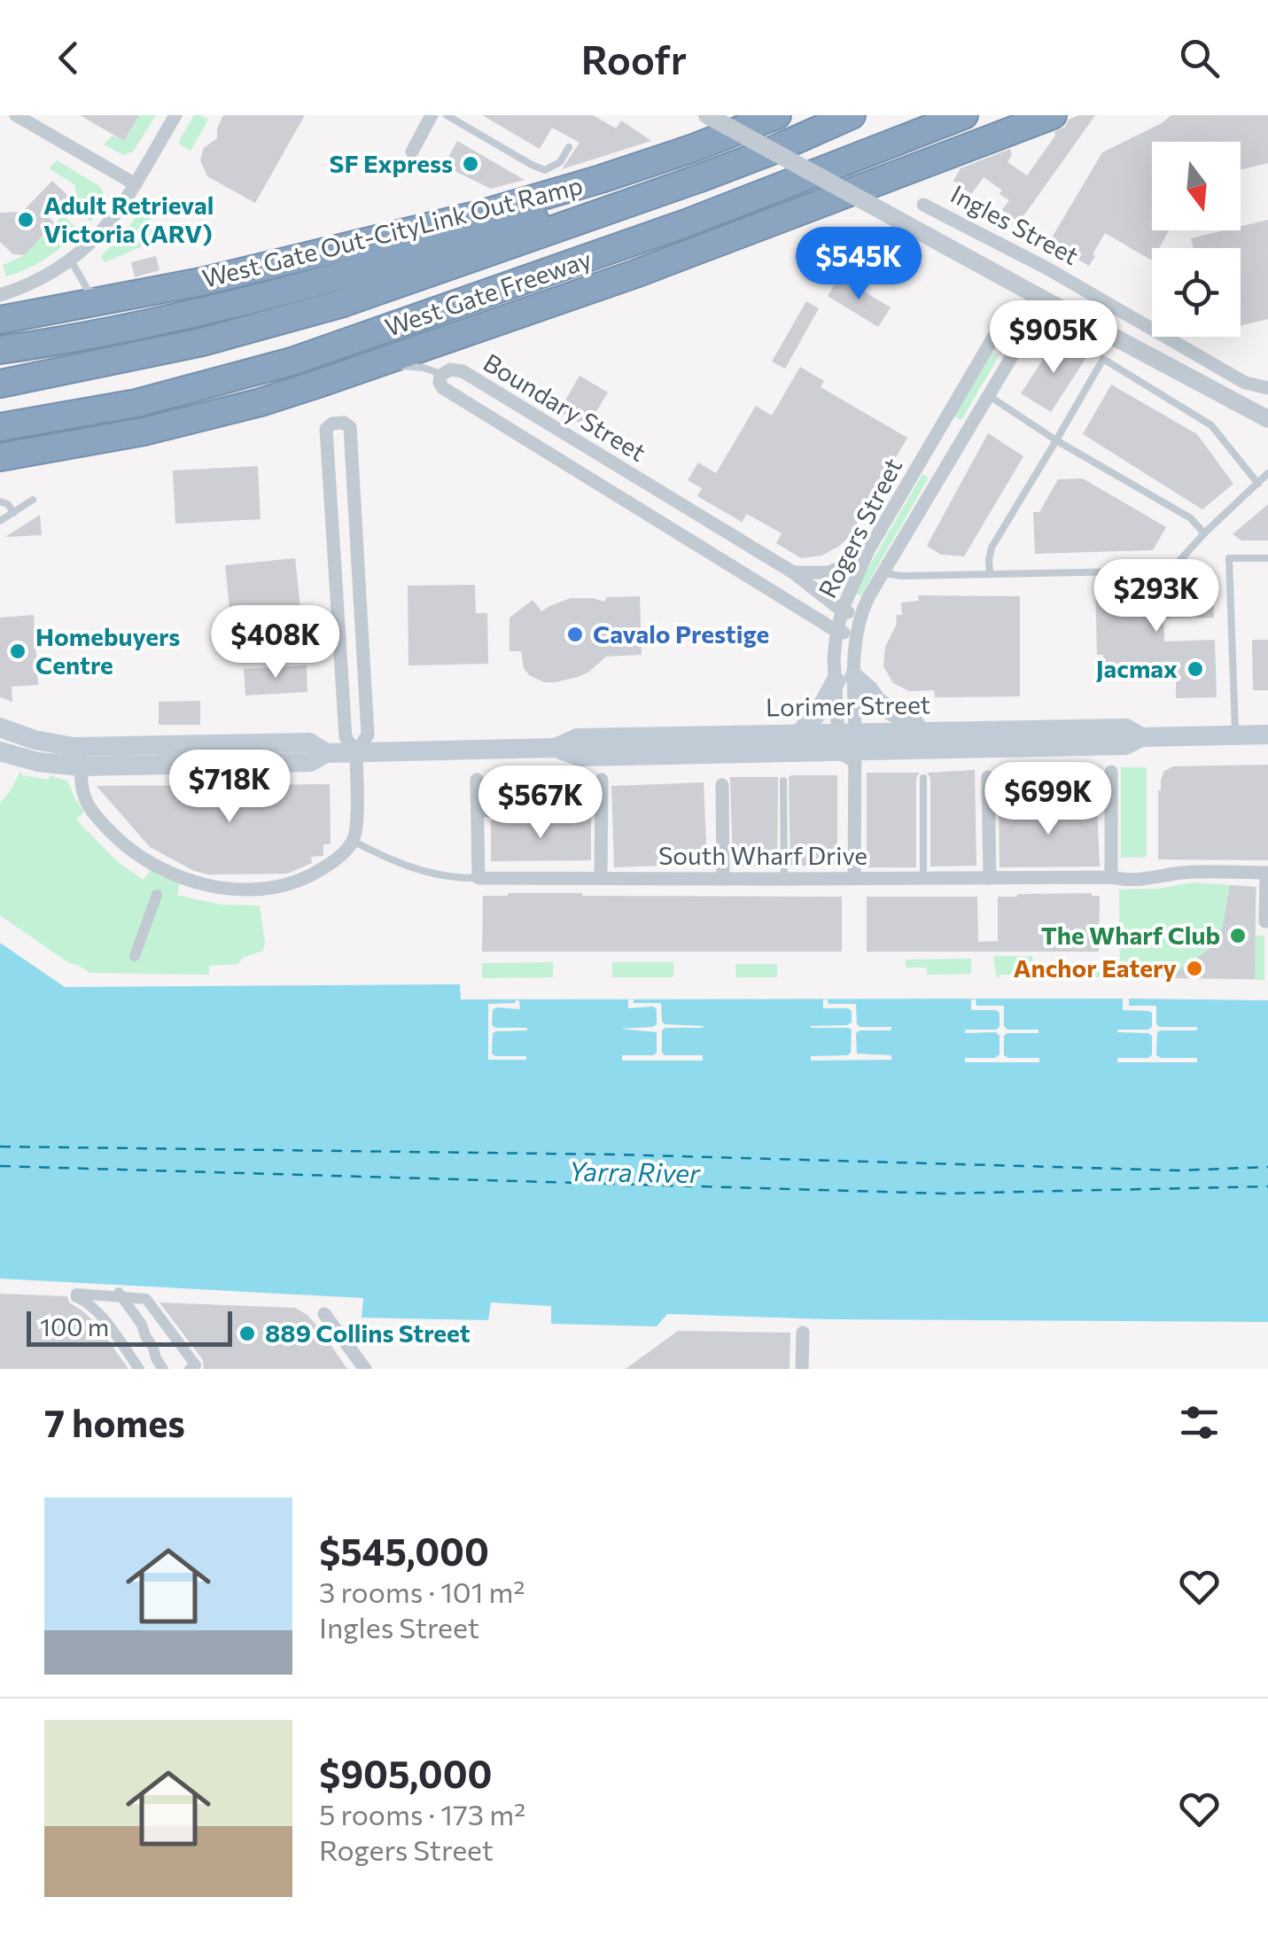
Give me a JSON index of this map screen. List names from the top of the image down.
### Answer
{
  "streets": {
    "highway": ["West Gate Out-CityLink Out Ramp", "West Gate Freeway"],
    "main road": ["Lorimer Street"],
    "street": [
      "Ingles Street",
      "Boundary Street",
      "Rogers Street",
      "South Wharf Drive"
    ]
  },
  "crossings": [
    ["Boundary Street", "Rogers Street"],
    ["Rogers Street", "Lorimer Street"],
    ["Rogers Street", "South Wharf Drive"]
  ],
  "water": ["Yarra River"],
  "places": [
    "SF Express",
    "Adult Retrieval Victoria (ARV)",
    "Cavalo Prestige",
    "Homebuyers Centre",
    "Jacmax",
    "The Wharf Club",
    "Anchor Eatery",
    "889 Collins Street"
  ],
  "scale_bar": "100 m",
  "north": "bottom",
  "page": {
    "header": "Roofr",
    "price": [
      "$545K",
      "$905K",
      "$293K",
      "$408K",
      "$718K",
      "$699K",
      "$567K"
    ],
    "scale": "100 m",
    "heading": "7 homes",
    "list": [
      {
        "name": "$545,000",
        "note": "3 rooms · 101 m² · Ingles Street"
      },
      {
        "name": "$905,000",
        "note": "5 rooms · 173 m² · Rogers Street"
      }
    ]
  }
}
